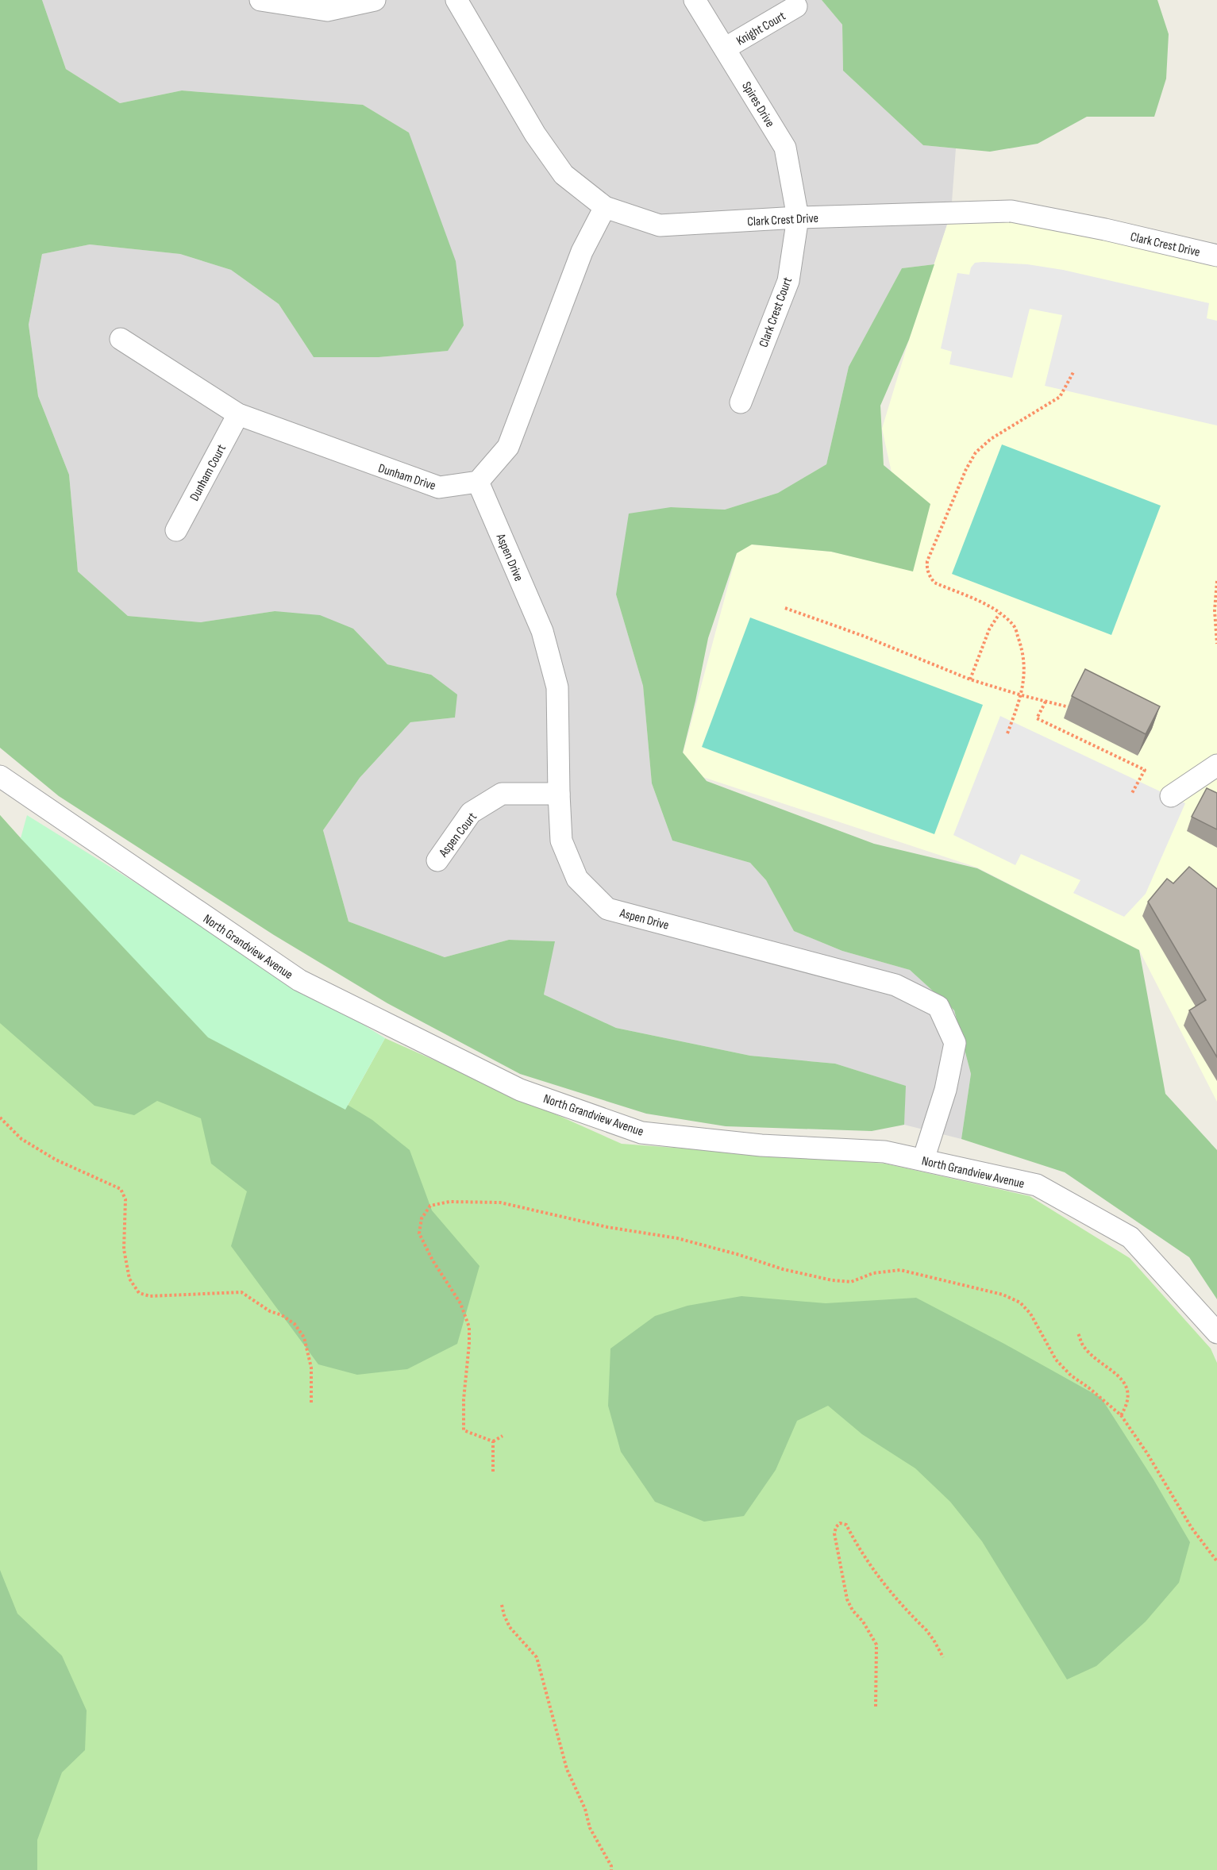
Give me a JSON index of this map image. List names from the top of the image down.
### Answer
{
  "streets": {
    "street": [
      "Knight Court",
      "Spires Drive",
      "Clark Crest Drive",
      "Clark Crest Court",
      "Dunham Court",
      "Dunham Drive",
      "Aspen Drive",
      "Aspen Court",
      "North Grandview Avenue"
    ]
  },
  "crossings": [
    ["Knight Court", "Spires Drive"],
    ["Spires Drive", "Clark Crest Drive"],
    ["Spires Drive", "Clark Crest Court"],
    ["Clark Crest Drive", "Clark Crest Court"],
    ["Dunham Court", "Dunham Drive"],
    ["Dunham Drive", "Aspen Drive"],
    ["Aspen Drive", "Aspen Court"],
    ["Aspen Drive", "North Grandview Avenue"]
  ]
}
